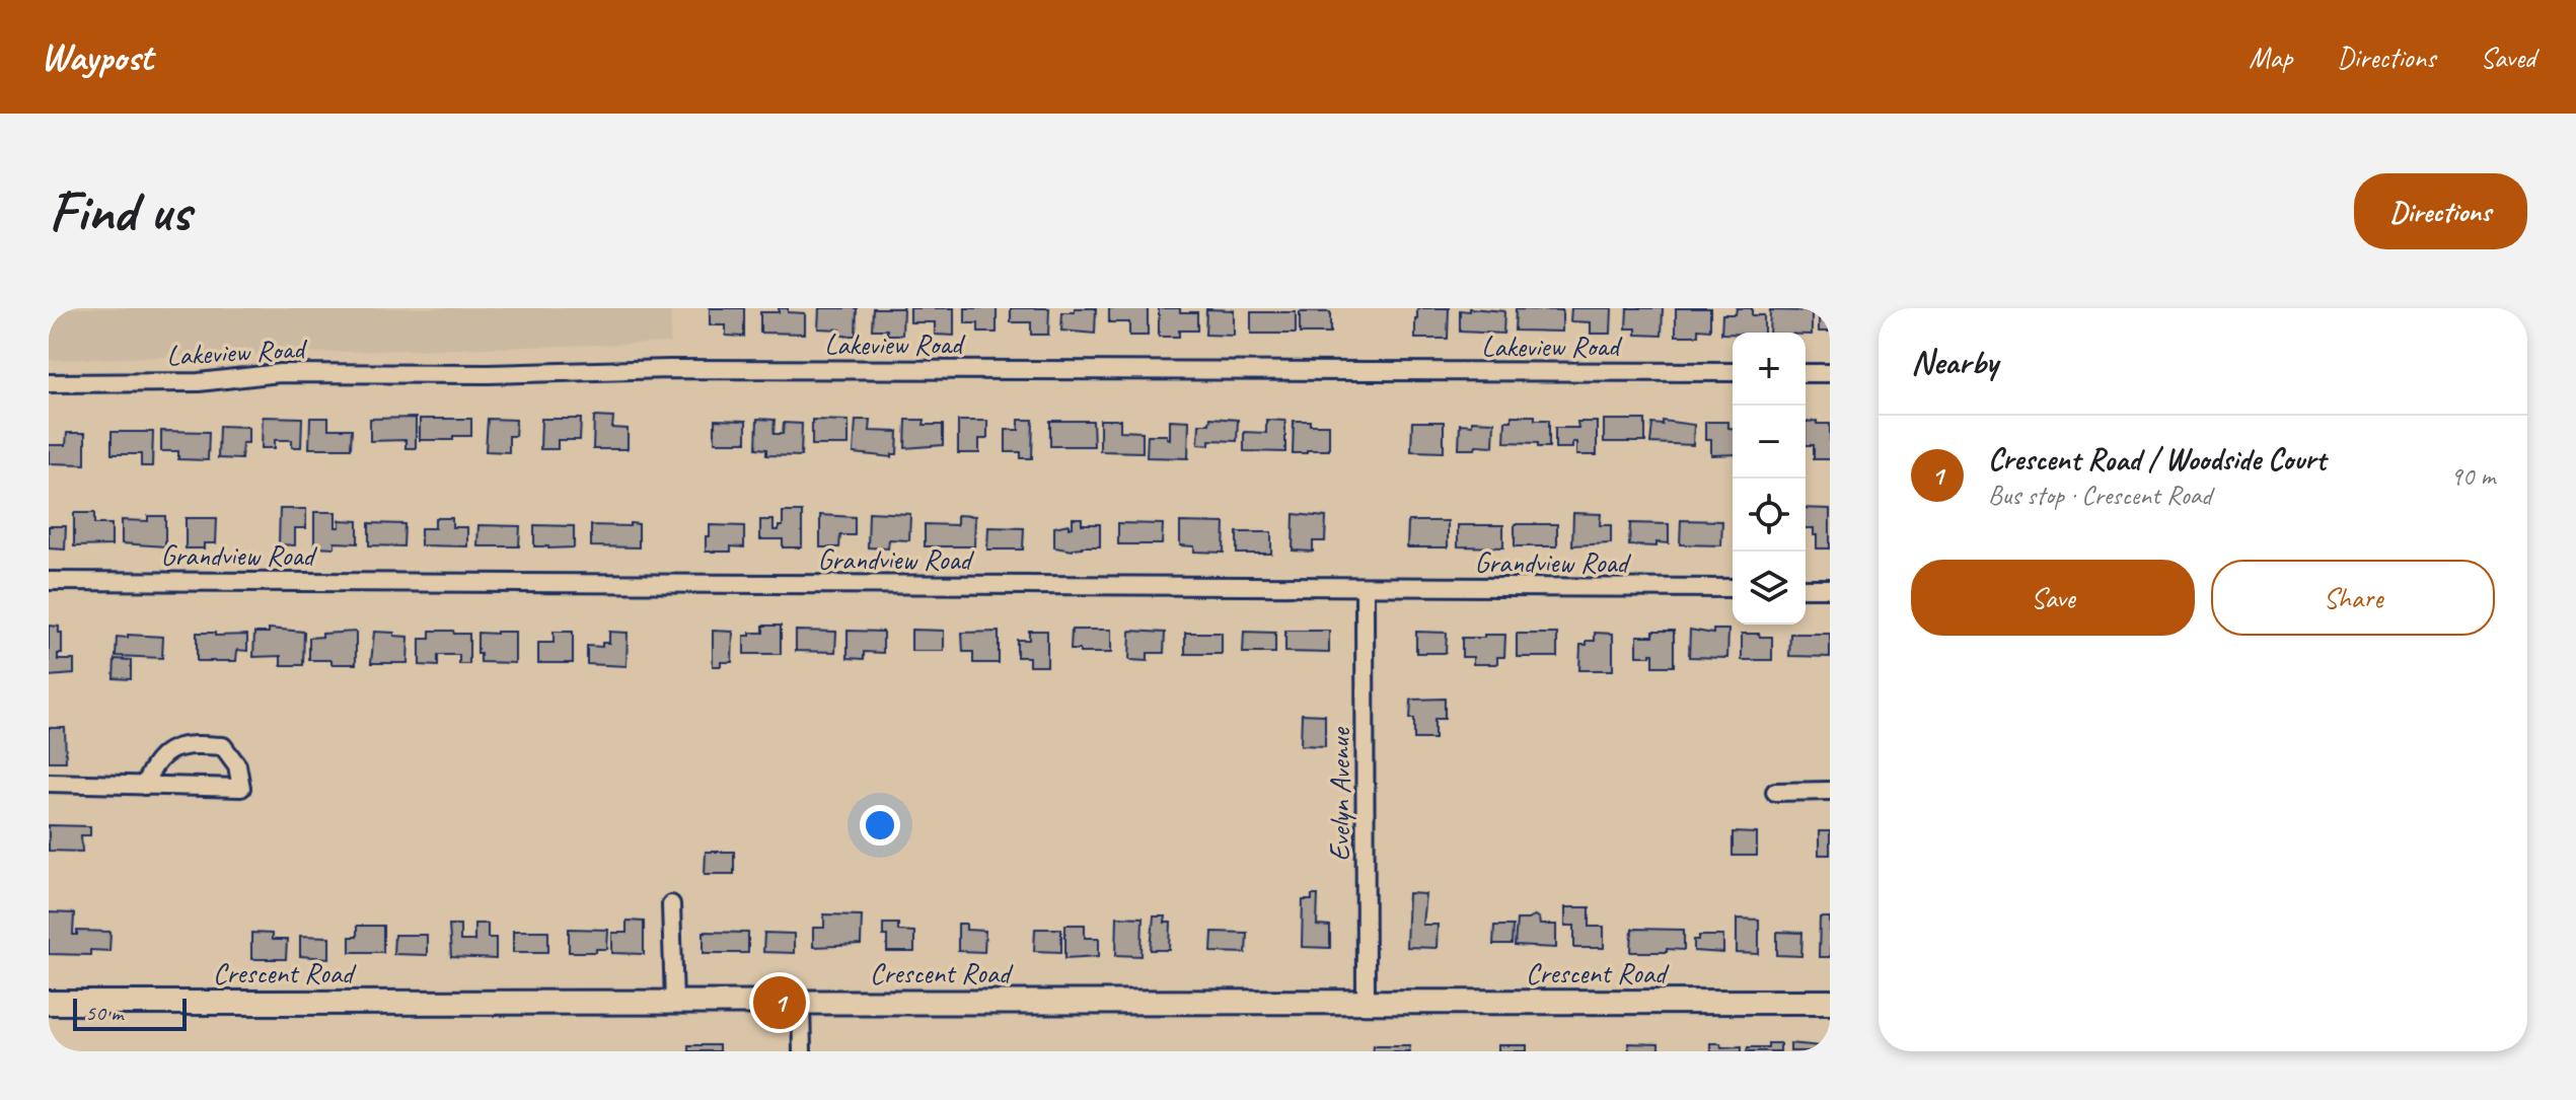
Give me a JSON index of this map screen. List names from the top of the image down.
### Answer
{
  "streets": {
    "street": [
      "Lakeview Road",
      "Grandview Road",
      "Evelyn Avenue",
      "Crescent Road"
    ]
  },
  "crossings": [
    ["Grandview Road", "Evelyn Avenue"],
    ["Evelyn Avenue", "Crescent Road"]
  ],
  "scale_bar": "50 m",
  "page": {
    "header": "Waypost",
    "nav": ["Map", "Directions", "Saved"],
    "buttons": [
      "Directions",
      ["Save", "Share"]
    ],
    "title": "Find us",
    "heading": "Nearby",
    "map_buttons": ["+", "−"],
    "list": [
      {
        "mark": "1",
        "name": "Crescent Road / Woodside Court",
        "note": "Bus stop · Crescent Road",
        "value": "90 m"
      }
    ],
    "pins": "1",
    "scale": "50 m"
  }
}
